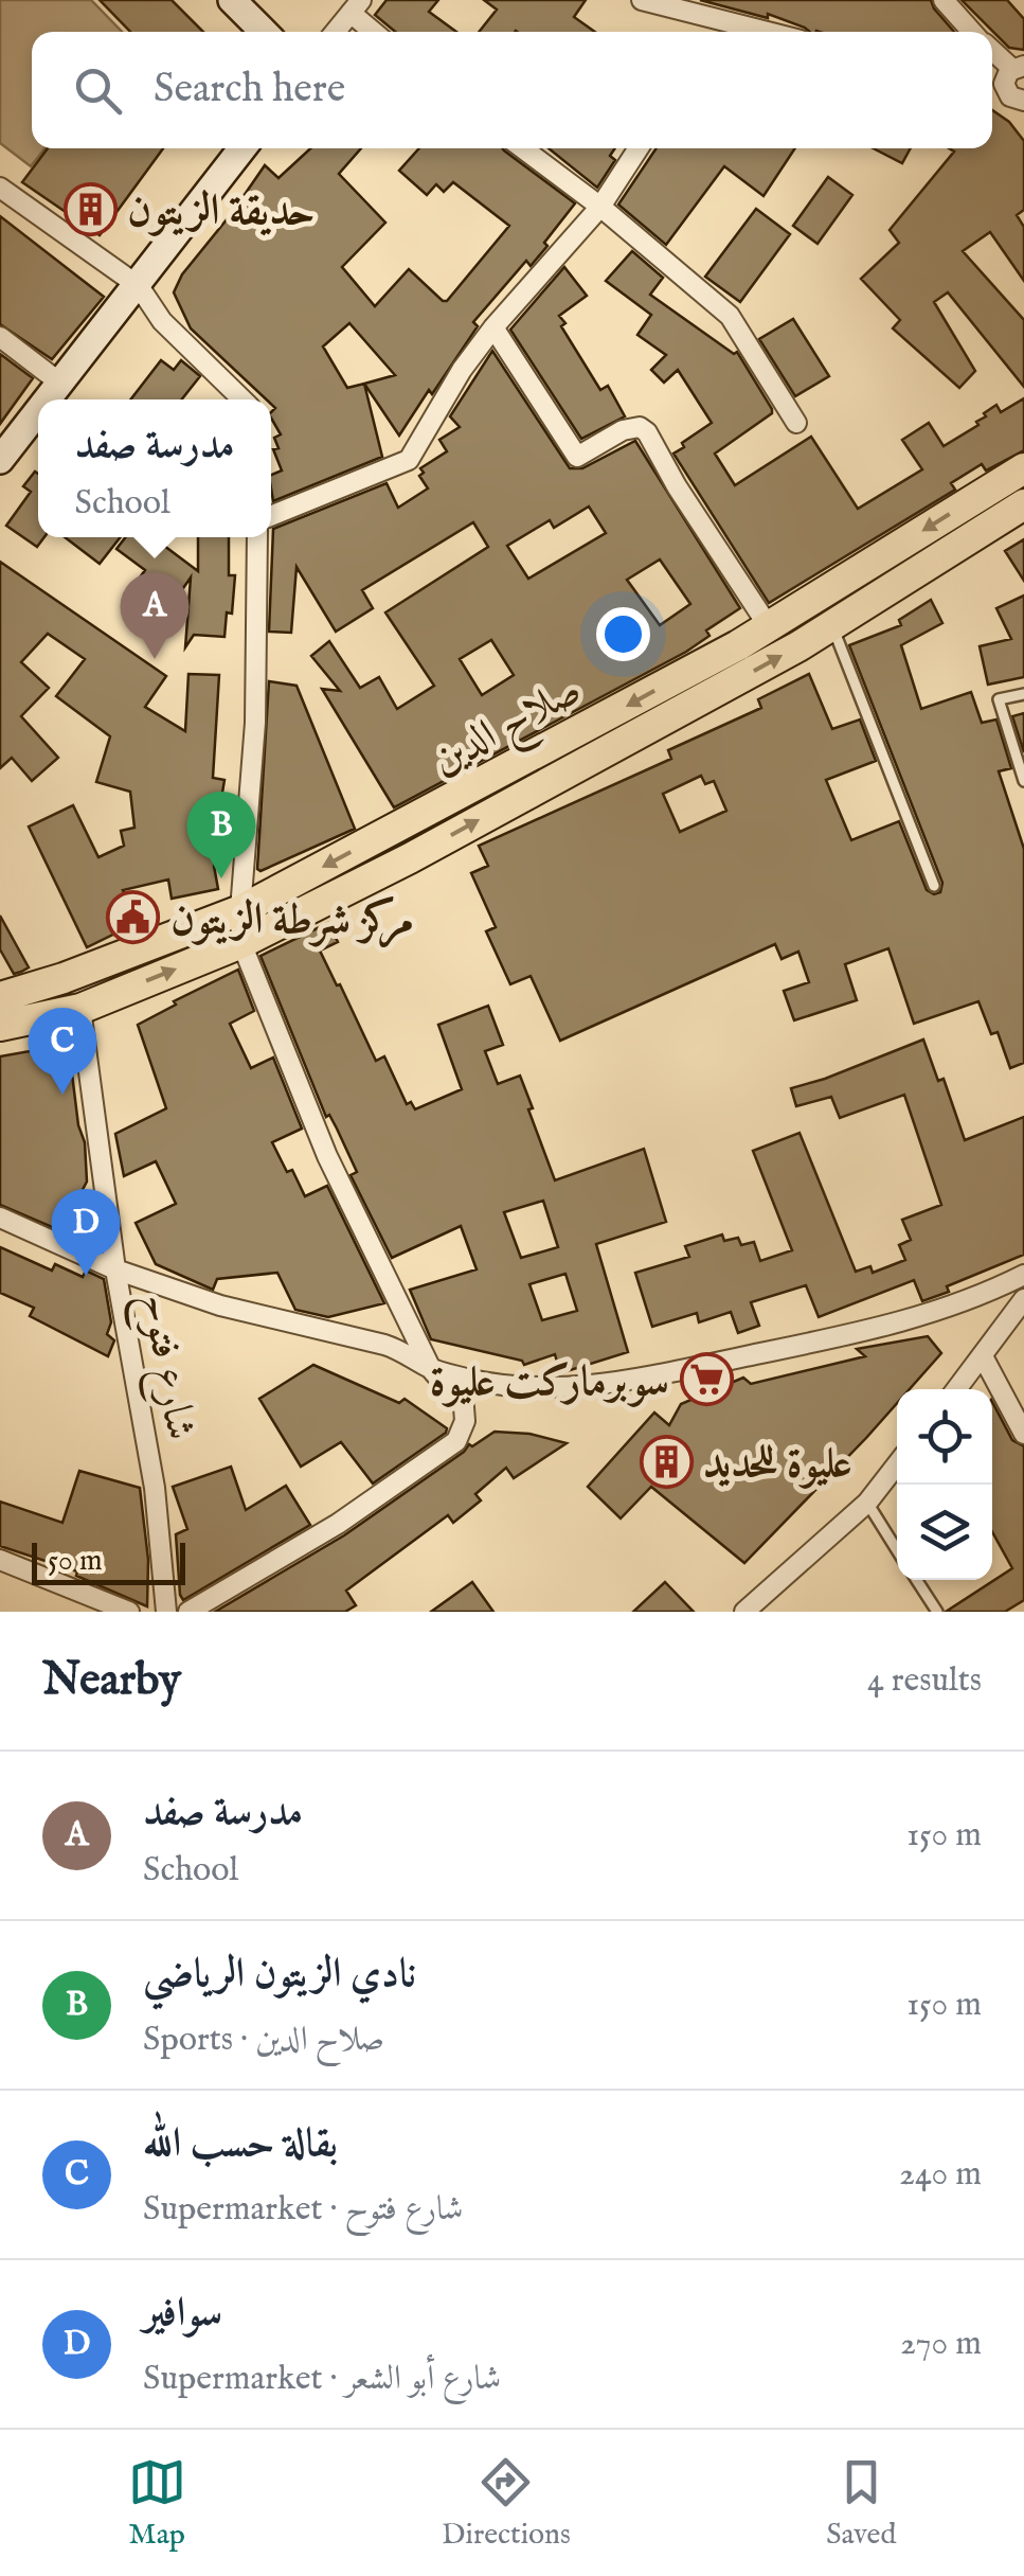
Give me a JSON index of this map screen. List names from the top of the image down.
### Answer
{
  "streets": {
    "highway": ["صلاح الدين"],
    "street": ["شارع فتوح"]
  },
  "crossings": [
    ["صلاح الدين", "شارع فتوح"]
  ],
  "places": {
    "building": ["حديقة الزيتون", "عليوة للحديد"],
    "public building": ["مركز شرطة الزيتون"],
    "supermarket": ["سوبرماركت عليوة"]
  },
  "scale_bar": "50 m",
  "page": {
    "search": "Search here",
    "popup": ["مدرسة صفد", "School"],
    "pins": [
      "A",
      "B",
      "C",
      "D"
    ],
    "scale": "50 m",
    "heading": ["Nearby", "4 results"],
    "list": [
      {
        "mark": "A",
        "name": "مدرسة صفد",
        "note": "School",
        "value": "150 m"
      },
      {
        "mark": "B",
        "name": "نادي الزيتون الرياضي",
        "note": "Sports · صلاح الدين",
        "value": "150 m"
      },
      {
        "mark": "C",
        "name": "بقالة حسب الله",
        "note": "Supermarket · شارع فتوح",
        "value": "240 m"
      },
      {
        "mark": "D",
        "name": "سوافير",
        "note": "Supermarket · شارع أبو الشعر",
        "value": "270 m"
      }
    ],
    "nav": ["Map", "Directions", "Saved"]
  }
}
